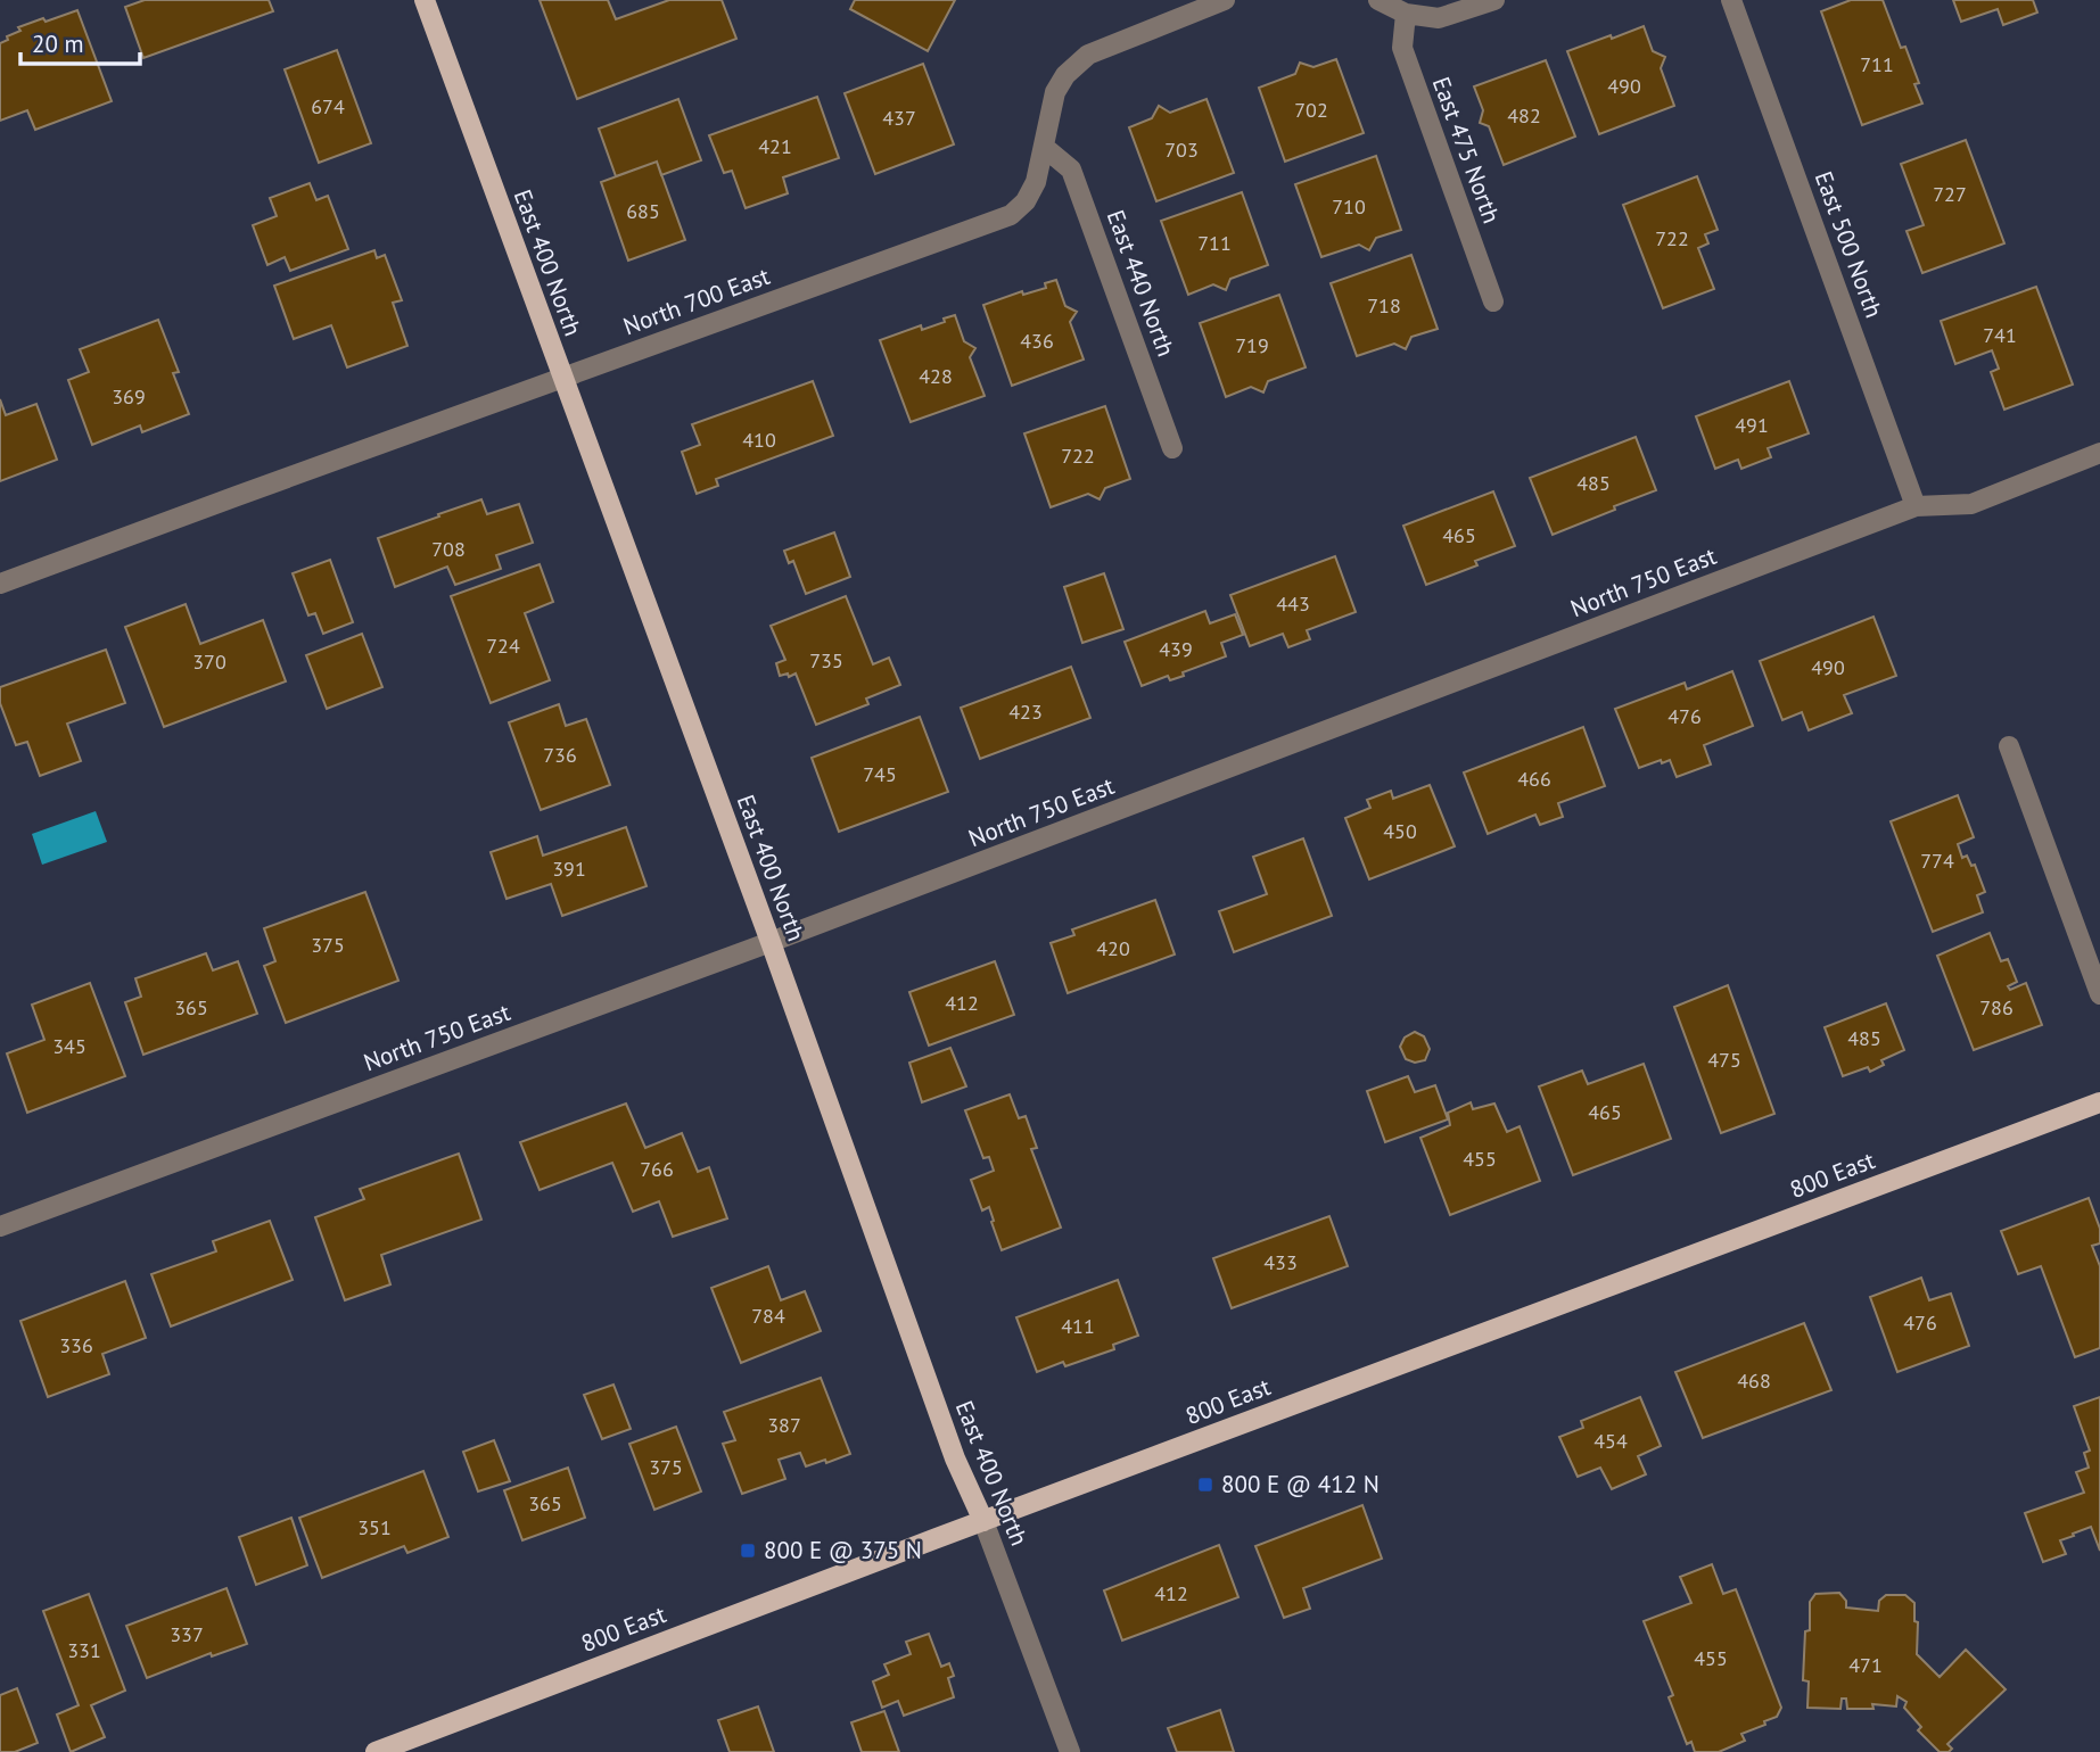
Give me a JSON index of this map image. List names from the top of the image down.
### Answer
{
  "streets": {
    "main road": ["East 400 North", "800 East"],
    "street": [
      "East 475 North",
      "East 500 North",
      "East 440 North",
      "North 700 East",
      "North 750 East"
    ]
  },
  "crossings": [
    ["East 500 North", "North 750 East"],
    ["East 400 North", "North 700 East"],
    ["East 400 North", "North 750 East"],
    ["East 400 North", "800 East"],
    ["East 440 North", "North 700 East"]
  ],
  "places": {
    "transit": ["800 E @ 412 N", "800 E @ 375 N"]
  },
  "house_numbers": [
    "711",
    "490",
    "674",
    "702",
    "482",
    "437",
    "421",
    "703",
    "727",
    "710",
    "685",
    "722",
    "711",
    "718",
    "741",
    "436",
    "719",
    "428",
    "369",
    "491",
    "410",
    "722",
    "485",
    "465",
    "708",
    "443",
    "724",
    "439",
    "735",
    "370",
    "490",
    "423",
    "476",
    "736",
    "745",
    "466",
    "450",
    "774",
    "391",
    "375",
    "420",
    "412",
    "365",
    "786",
    "485",
    "345",
    "475",
    "465",
    "455",
    "766",
    "433",
    "784",
    "476",
    "411",
    "336",
    "468",
    "387",
    "454",
    "375",
    "365",
    "351",
    "412",
    "337",
    "331",
    "455",
    "471"
  ],
  "scale_bar": "20 m"
}
